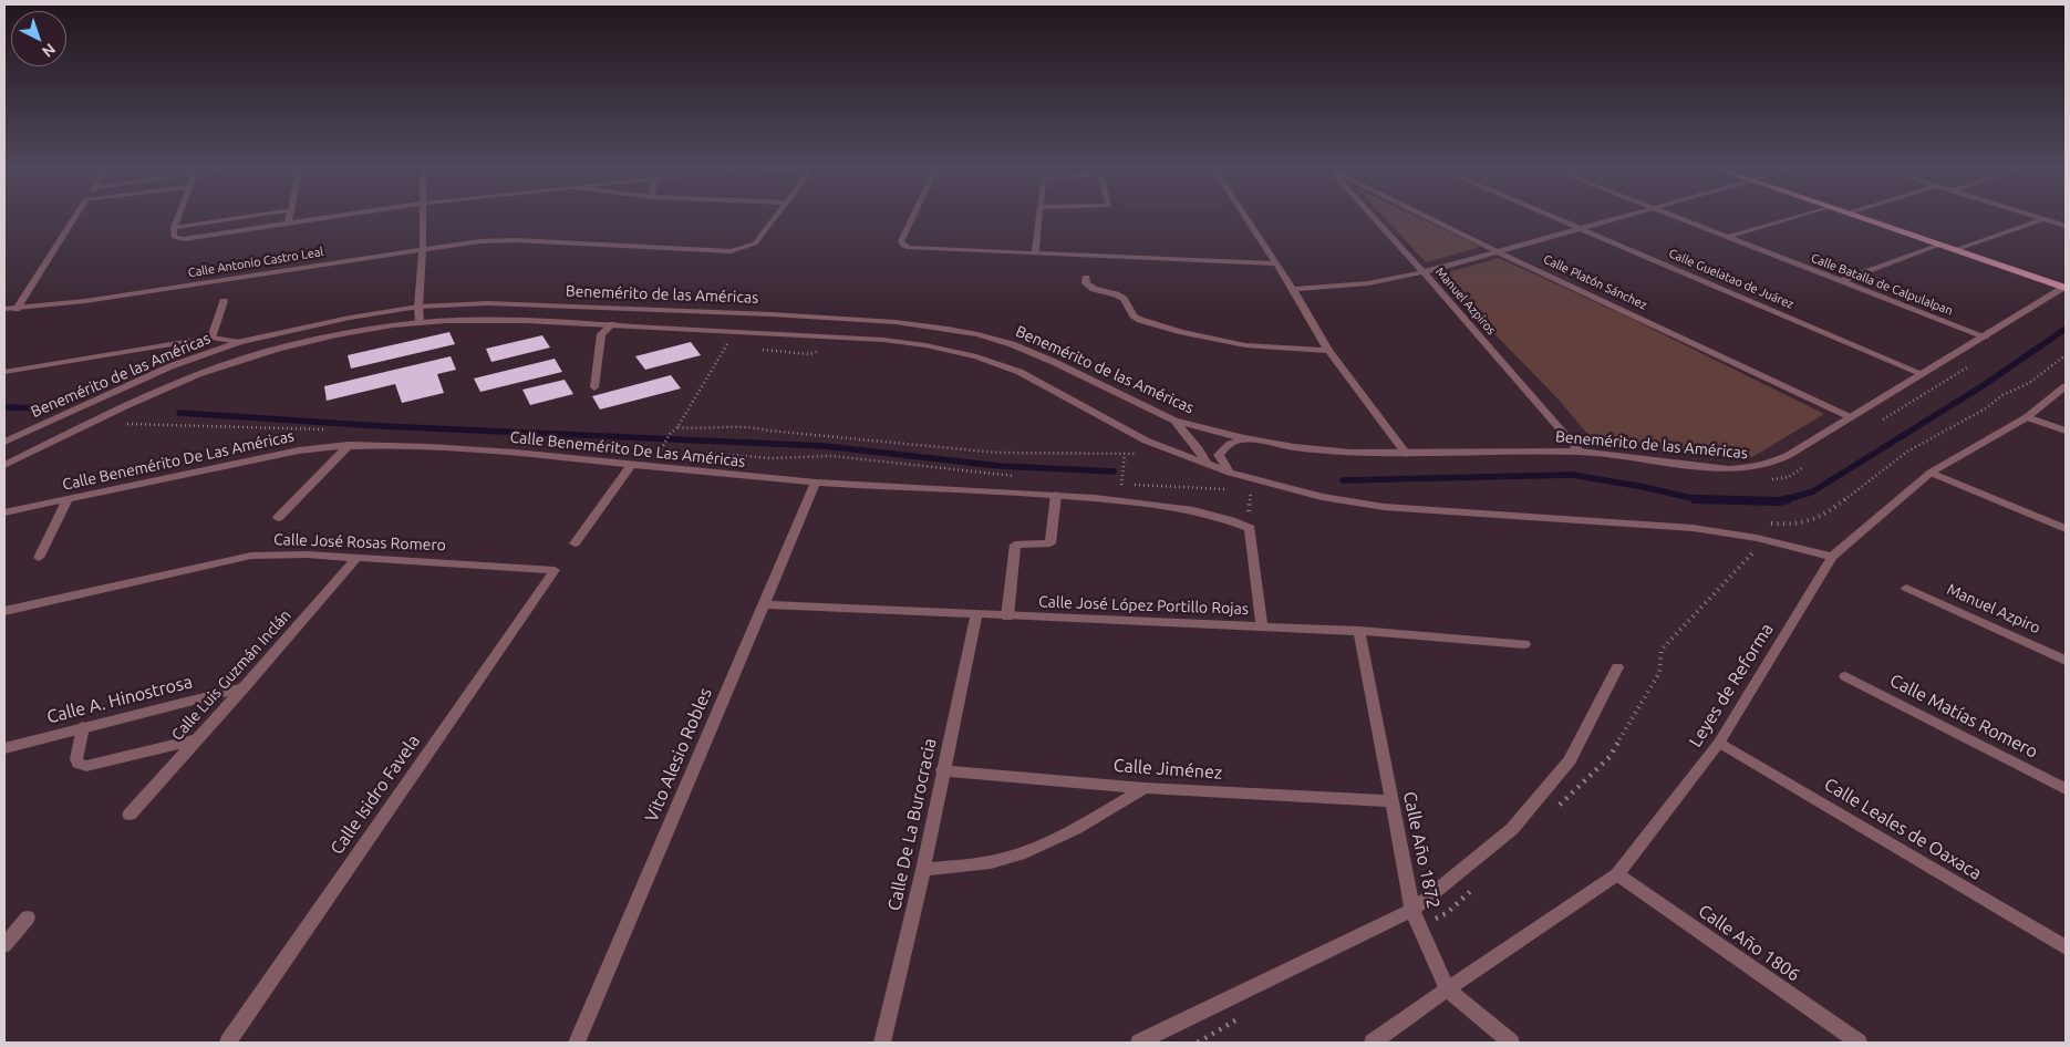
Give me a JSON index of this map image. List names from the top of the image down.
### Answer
{
  "streets": {
    "street": [
      "Calle Antonio Castro Leal",
      "Calle Guelatao de Juárez",
      "Calle Platón Sánchez",
      "Calle Batalla de Calpulalpan",
      "Benemérito de las Américas",
      "Manuel Azpiros",
      "Calle Benemérito De Las Américas",
      "Calle José Rosas Romero",
      "Calle José López Portillo Rojas",
      "Manuel Azpiro",
      "Calle Luis Guzmán Inclán",
      "Leyes de Reforma",
      "Calle A. Hinostrosa",
      "Calle Matías Romero",
      "Vito Alesio Robles",
      "Calle Jiménez",
      "Calle Isidro Favela",
      "Calle De La Burocracia",
      "Calle Leales de Oaxaca",
      "Calle Año 1872",
      "Calle Año 1806"
    ]
  },
  "crossings": [
    ["Calle Guelatao de Juárez", "Benemérito de las Américas"],
    ["Calle Platón Sánchez", "Benemérito de las Américas"],
    ["Calle Batalla de Calpulalpan", "Benemérito de las Américas"],
    ["Benemérito de las Américas", "Manuel Azpiros"],
    ["Benemérito de las Américas", "Leyes de Reforma"],
    ["Calle Benemérito De Las Américas", "Vito Alesio Robles"],
    ["Calle José Rosas Romero", "Calle Luis Guzmán Inclán"],
    ["Calle José Rosas Romero", "Calle Isidro Favela"],
    ["Calle José López Portillo Rojas", "Vito Alesio Robles"],
    ["Calle José López Portillo Rojas", "Calle De La Burocracia"],
    ["Calle José López Portillo Rojas", "Calle Año 1872"],
    ["Calle Luis Guzmán Inclán", "Calle A. Hinostrosa"],
    ["Leyes de Reforma", "Calle Leales de Oaxaca"],
    ["Leyes de Reforma", "Calle Año 1872"],
    ["Leyes de Reforma", "Calle Año 1806"],
    ["Calle Jiménez", "Calle De La Burocracia"],
    ["Calle Jiménez", "Calle Año 1872"]
  ],
  "north": "bottom right"
}
